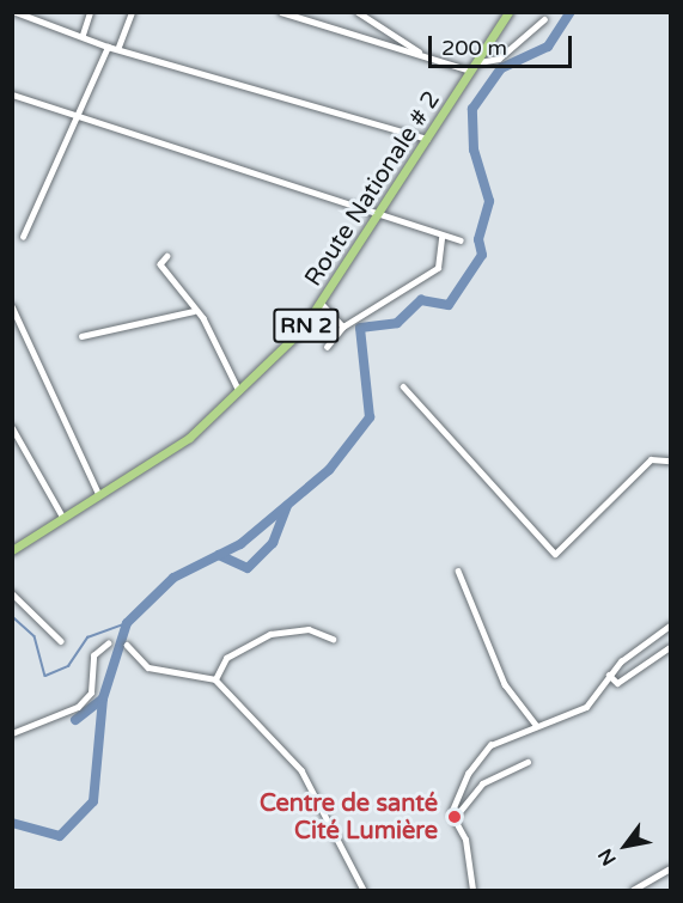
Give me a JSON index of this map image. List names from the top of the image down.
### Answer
{
  "streets": {
    "main road": ["Route Nationale # 2", "RN 2"]
  },
  "places": ["Centre de santé Cité Lumière"],
  "scale_bar": "200 m",
  "north": "bottom left"
}
